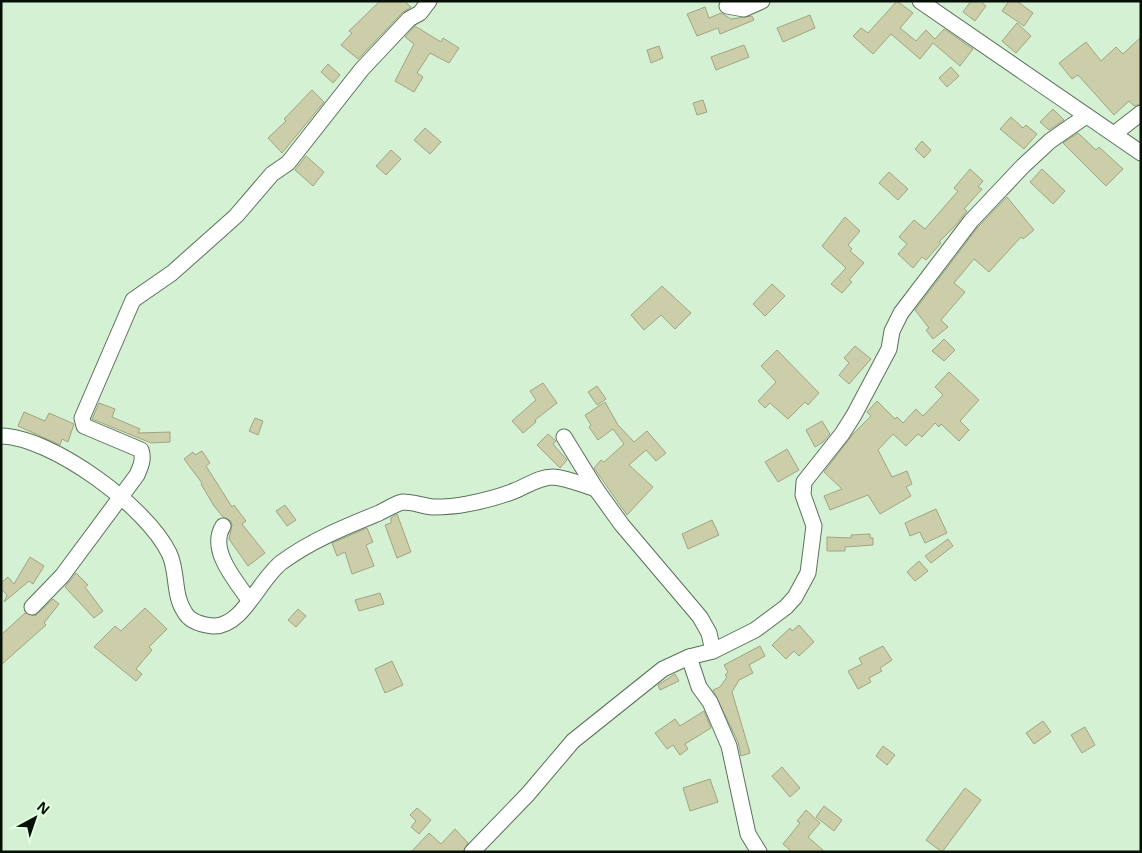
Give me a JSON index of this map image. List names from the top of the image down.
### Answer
{
  "north": "top right"
}
